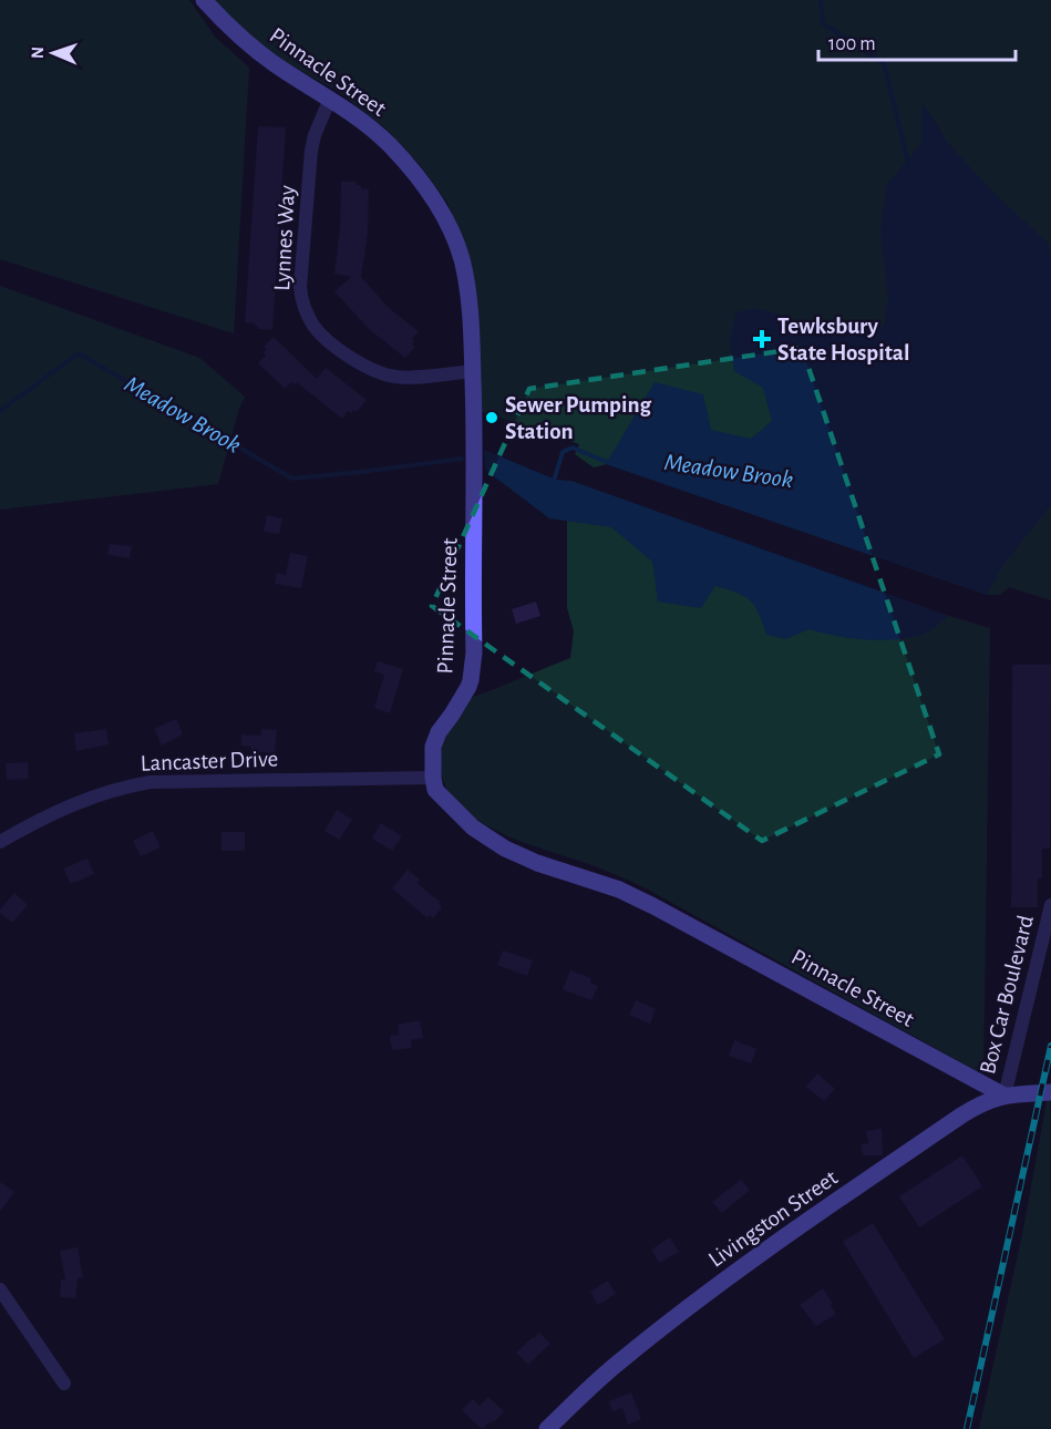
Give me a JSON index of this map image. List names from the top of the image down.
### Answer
{
  "streets": {
    "street": [
      "Pinnacle Street",
      "Lynnes Way",
      "Lancaster Drive",
      "Box Car Boulevard",
      "Livingston Street"
    ]
  },
  "crossings": [
    ["Pinnacle Street", "Lynnes Way"],
    ["Pinnacle Street", "Lancaster Drive"],
    ["Pinnacle Street", "Box Car Boulevard"],
    ["Pinnacle Street", "Livingston Street"],
    ["Box Car Boulevard", "Livingston Street"]
  ],
  "water": ["Meadow Brook"],
  "places": {
    "health": ["Tewksbury State Hospital"],
    "other": ["Sewer Pumping Station"]
  },
  "scale_bar": "100 m",
  "north": "left"
}
